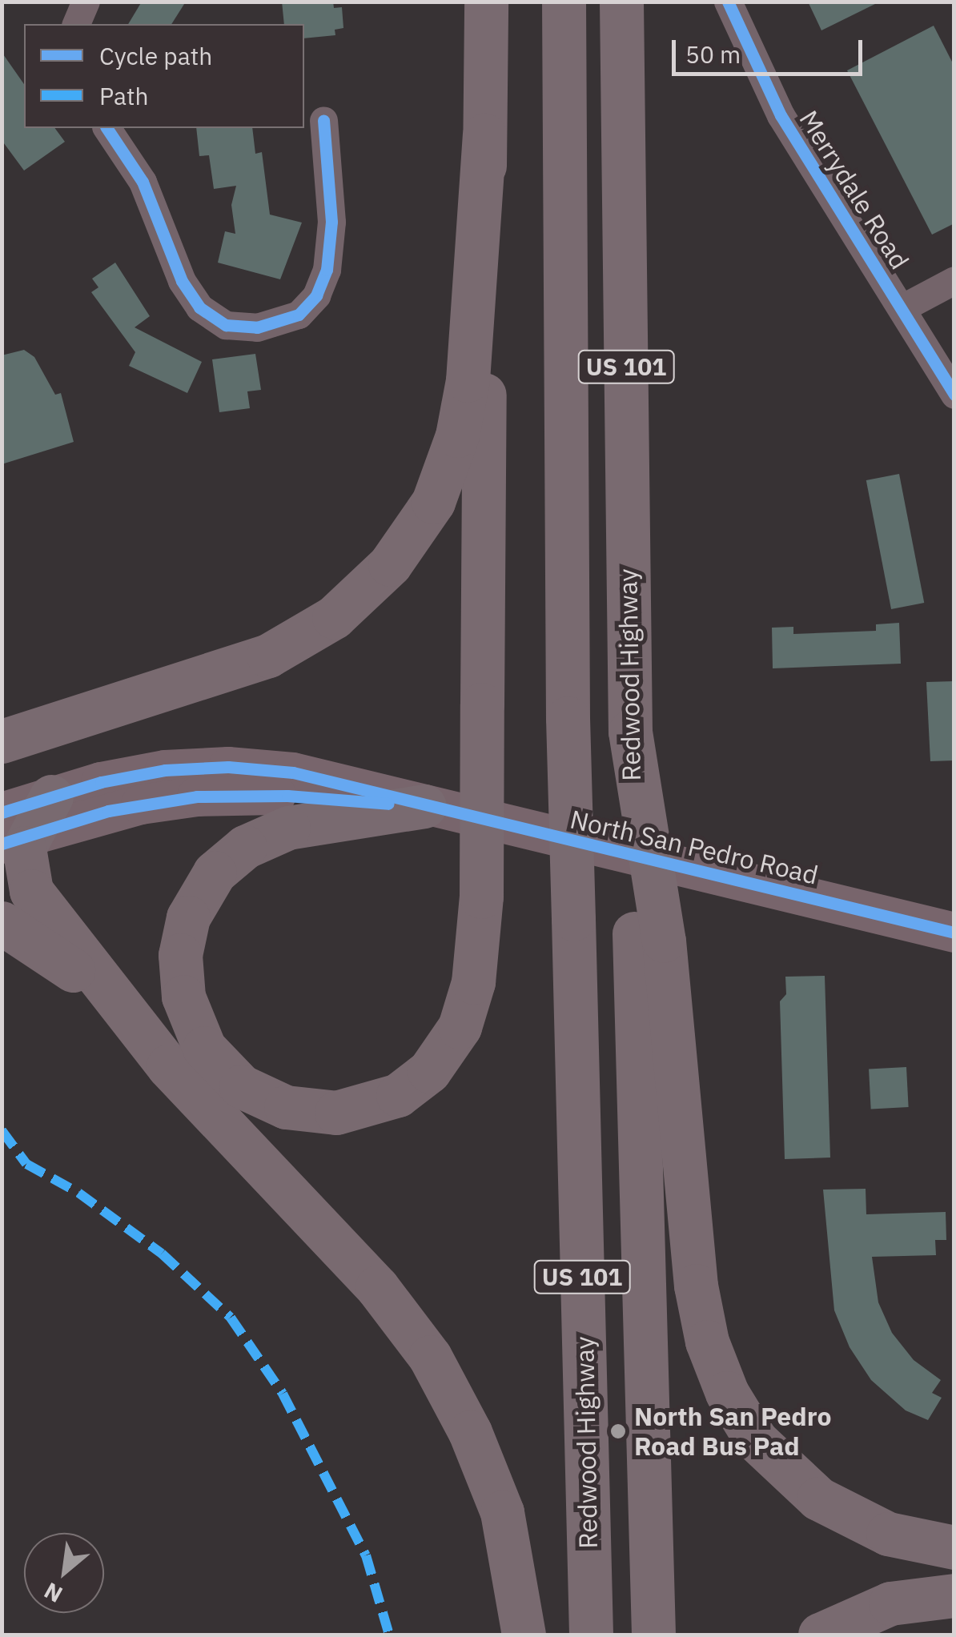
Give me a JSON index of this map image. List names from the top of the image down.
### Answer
{
  "streets": {
    "highway": ["US 101", "Redwood Highway"],
    "main road": ["North San Pedro Road"],
    "street": ["Merrydale Road"]
  },
  "crossings": [
    ["US 101", "Redwood Highway"]
  ],
  "places": ["North San Pedro Road Bus Pad"],
  "legend": ["Cycle path", "Path"],
  "scale_bar": "50 m",
  "north": "bottom left"
}
